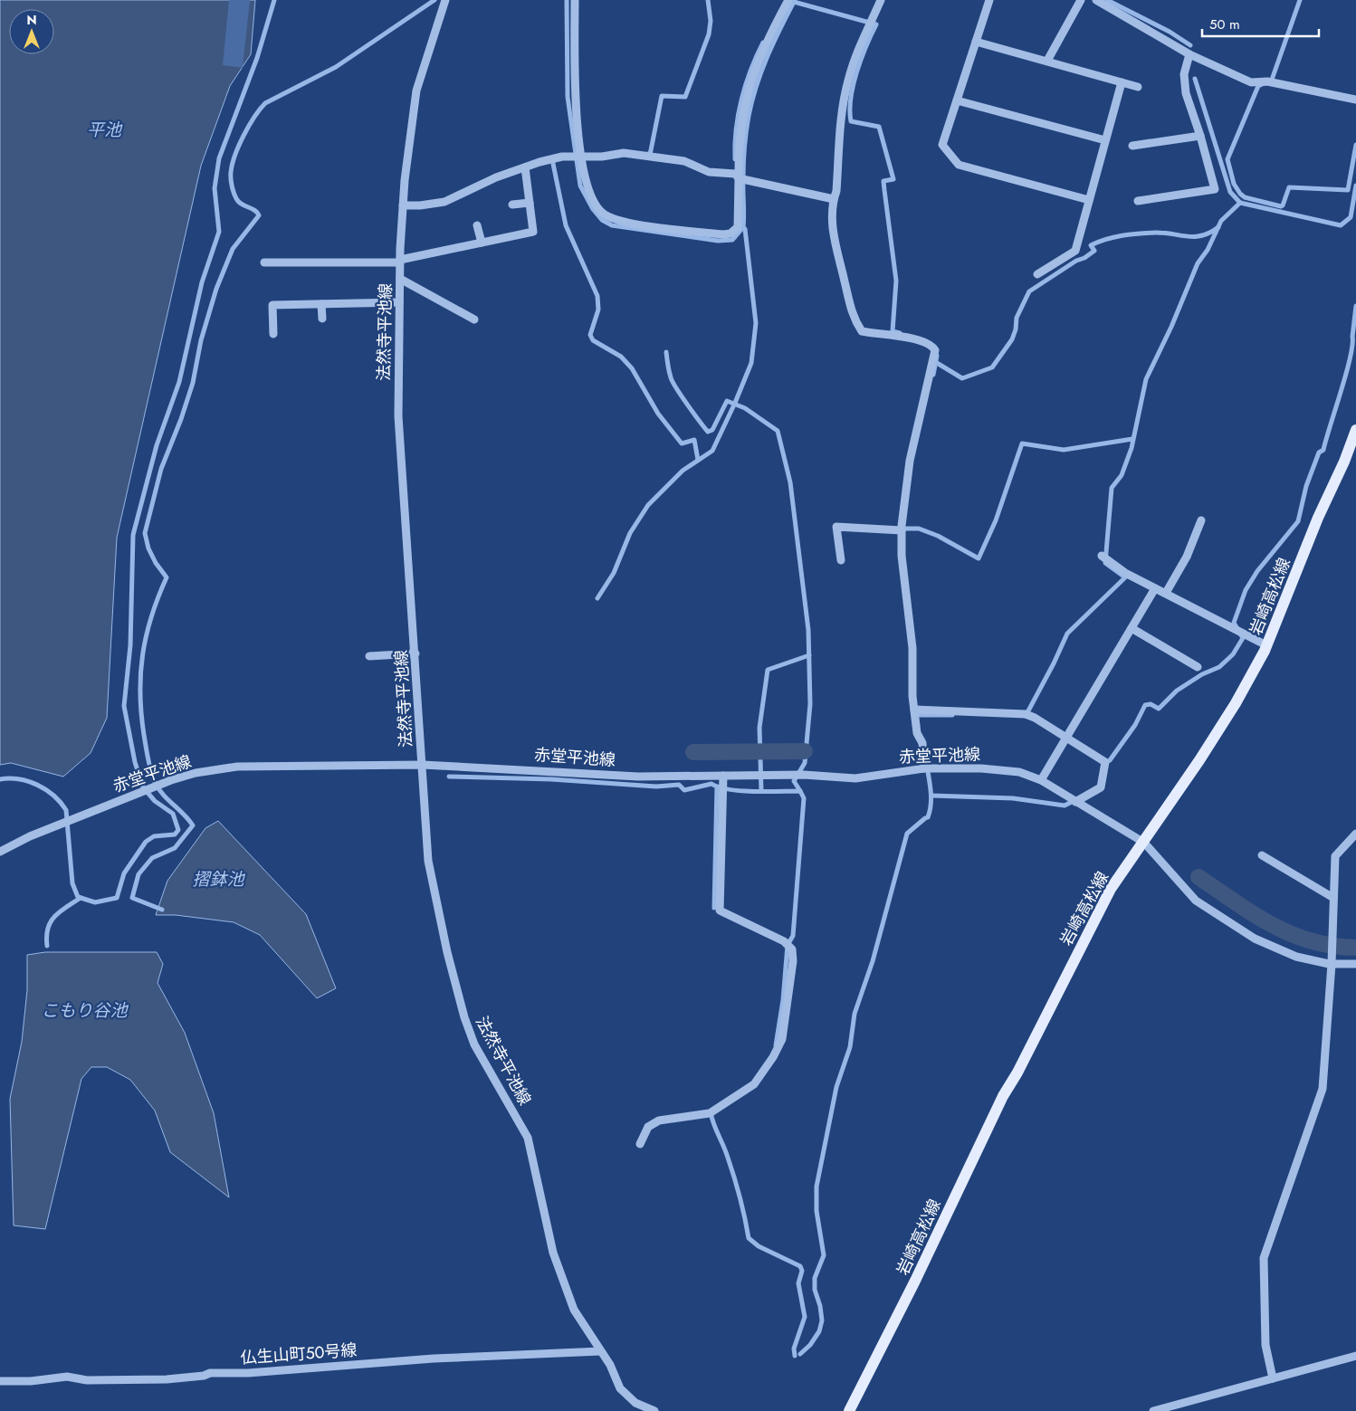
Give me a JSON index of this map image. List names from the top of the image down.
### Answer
{
  "streets": {
    "main road": ["岩崎高松線"],
    "street": ["法然寺平池線", "赤堂平池線", "仏生山町50号線"]
  },
  "crossings": [
    ["法然寺平池線", "赤堂平池線"],
    ["法然寺平池線", "仏生山町50号線"],
    ["岩崎高松線", "赤堂平池線"]
  ],
  "water": ["平池", "摺鉢池", "こもり谷池"],
  "scale_bar": "50 m",
  "north": "top"
}
